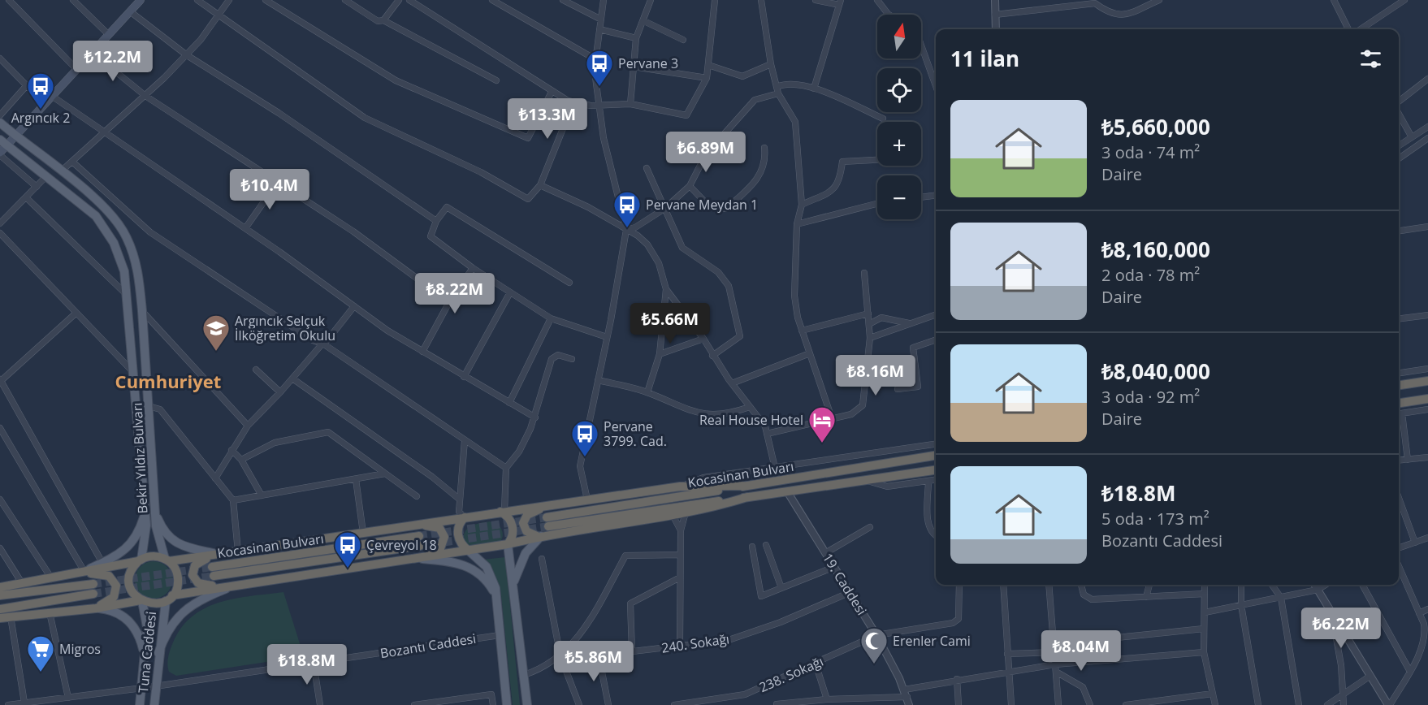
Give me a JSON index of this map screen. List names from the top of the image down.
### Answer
{
  "streets": {
    "highway": ["Kocasinan Bulvarı"],
    "main road": ["Bekir Yıldız Bulvarı", "Tuna Caddesi"],
    "street": [
      "19. Caddesi",
      "240. Sokağı",
      "Bozantı Caddesi",
      "238. Sokağı"
    ]
  },
  "crossings": [
    ["Bekir Yıldız Bulvarı", "Tuna Caddesi"],
    ["Kocasinan Bulvarı", "19. Caddesi"],
    ["19. Caddesi", "240. Sokağı"],
    ["19. Caddesi", "238. Sokağı"],
    ["Bozantı Caddesi", "Tuna Caddesi"]
  ],
  "districts": ["Cumhuriyet"],
  "places": {
    "bus stop": [
      "Pervane 3",
      "Argıncık 2",
      "Pervane Meydan 1",
      "Pervane 3799. Cad.",
      "Çevreyol 18"
    ],
    "school or university": ["Argıncık Selçuk İlköğretim Okulu"],
    "hotel": ["Real House Hotel"],
    "mosque": ["Erenler Cami"],
    "supermarket": ["Migros"]
  },
  "north": "top",
  "page": {
    "map_buttons": ["+", "−"],
    "heading": "11 ilan",
    "price": [
      "₺12.2M",
      "₺13.3M",
      "₺6.89M",
      "₺10.4M",
      "₺8.22M",
      "₺5.66M",
      "₺8.16M",
      "₺6.22M",
      "₺8.04M",
      "₺5.86M",
      "₺18.8M"
    ],
    "list": [
      {
        "name": "₺5,660,000",
        "note": "3 oda · 74 m² · Daire"
      },
      {
        "name": "₺8,160,000",
        "note": "2 oda · 78 m² · Daire"
      },
      {
        "name": "₺8,040,000",
        "note": "3 oda · 92 m² · Daire"
      },
      {
        "name": "₺18.8M",
        "note": "5 oda · 173 m² · Bozantı Caddesi"
      }
    ]
  }
}
